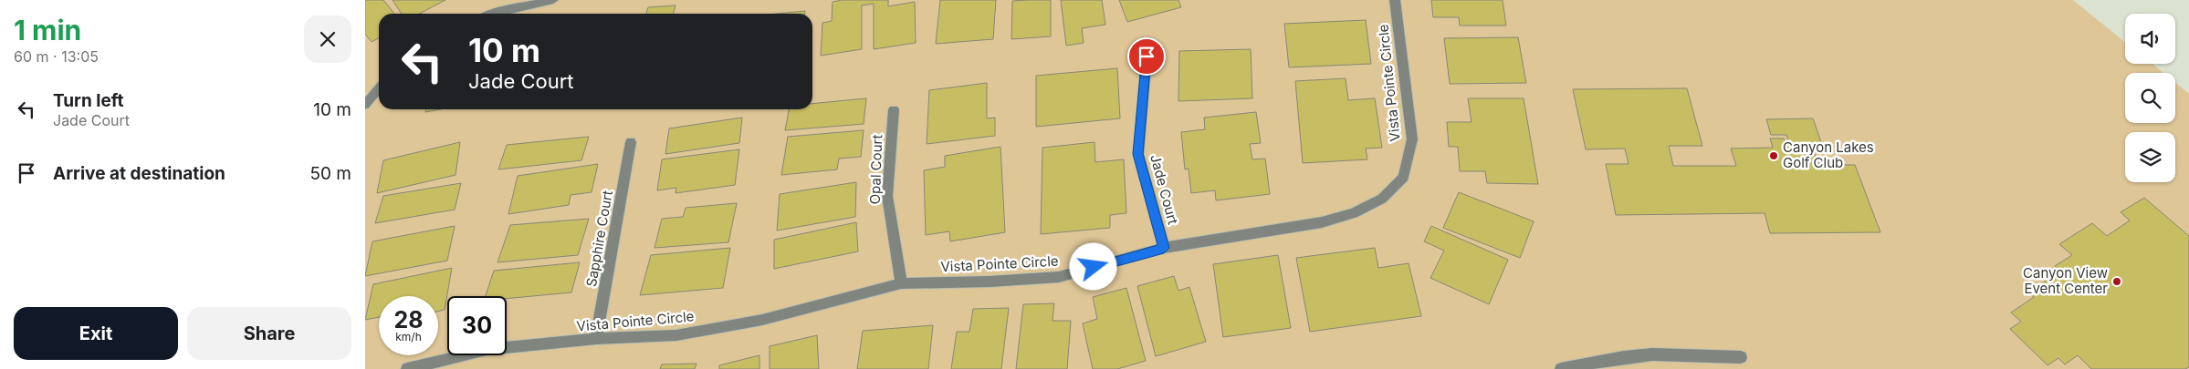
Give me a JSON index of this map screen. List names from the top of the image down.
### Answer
{
  "streets": {
    "street": [
      "Vista Pointe Circle",
      "Opal Court",
      "Jade Court",
      "Sapphire Court"
    ]
  },
  "crossings": [
    ["Vista Pointe Circle", "Opal Court"],
    ["Vista Pointe Circle", "Jade Court"],
    ["Vista Pointe Circle", "Sapphire Court"]
  ],
  "places": ["Canyon Lakes Golf Club", "Canyon View Event Center"],
  "page": {
    "heading": ["1 min", "60 m · 13:05"],
    "turn": ["10 m", "Jade Court"],
    "list": [
      {
        "name": "Turn left",
        "note": "Jade Court",
        "value": "10 m"
      },
      {
        "name": "Arrive at destination",
        "value": "50 m"
      }
    ],
    "speed": "28 km/h",
    "limit": "30",
    "buttons": ["Exit", "Share"]
  }
}
